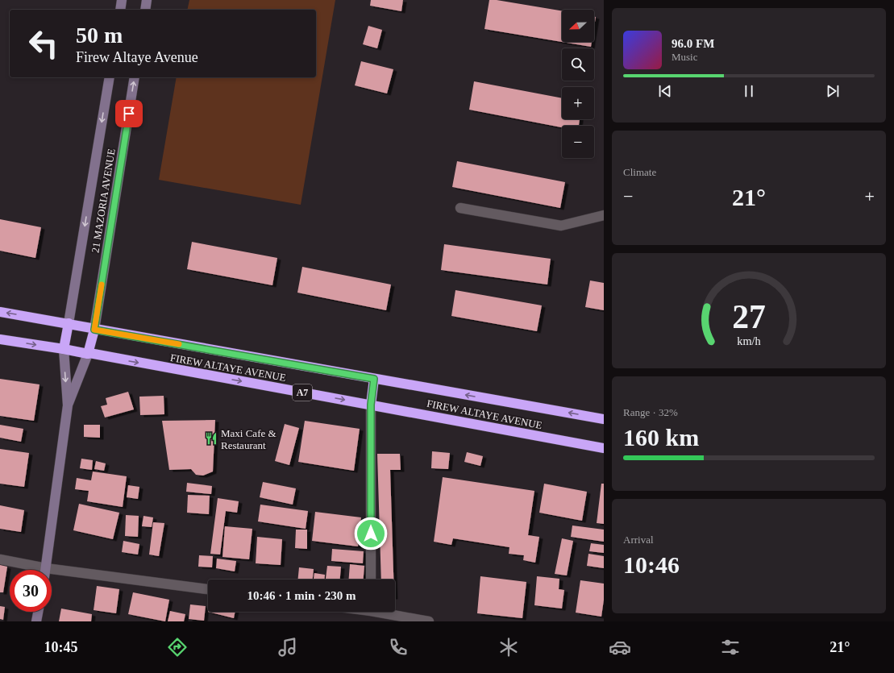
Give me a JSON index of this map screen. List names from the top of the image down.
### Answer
{
  "streets": {
    "highway": ["FIREW ALTAYE AVENUE", "A7"],
    "main road": ["21 MAZORIA AVENUE"]
  },
  "crossings": [
    ["21 MAZORIA AVENUE", "FIREW ALTAYE AVENUE"]
  ],
  "places": {
    "restaurant": ["Maxi Cafe & Restaurant"]
  },
  "north": "left",
  "page": {
    "map_buttons": ["+", "−"],
    "turn": ["50 m", "Firew Altaye Avenue"],
    "song": ["96.0 FM", "Music"],
    "tile": [
      "Climate",
      ["Range · 32%", "160 km"],
      ["Arrival", "10:46"]
    ],
    "heat": ["−", "21°", "+"],
    "limit": "30",
    "trip": "10:46 · 1 min · 230 m",
    "tabs": ["10:45", "21°"],
    "gauge": ["27", "km/h"]
  }
}
